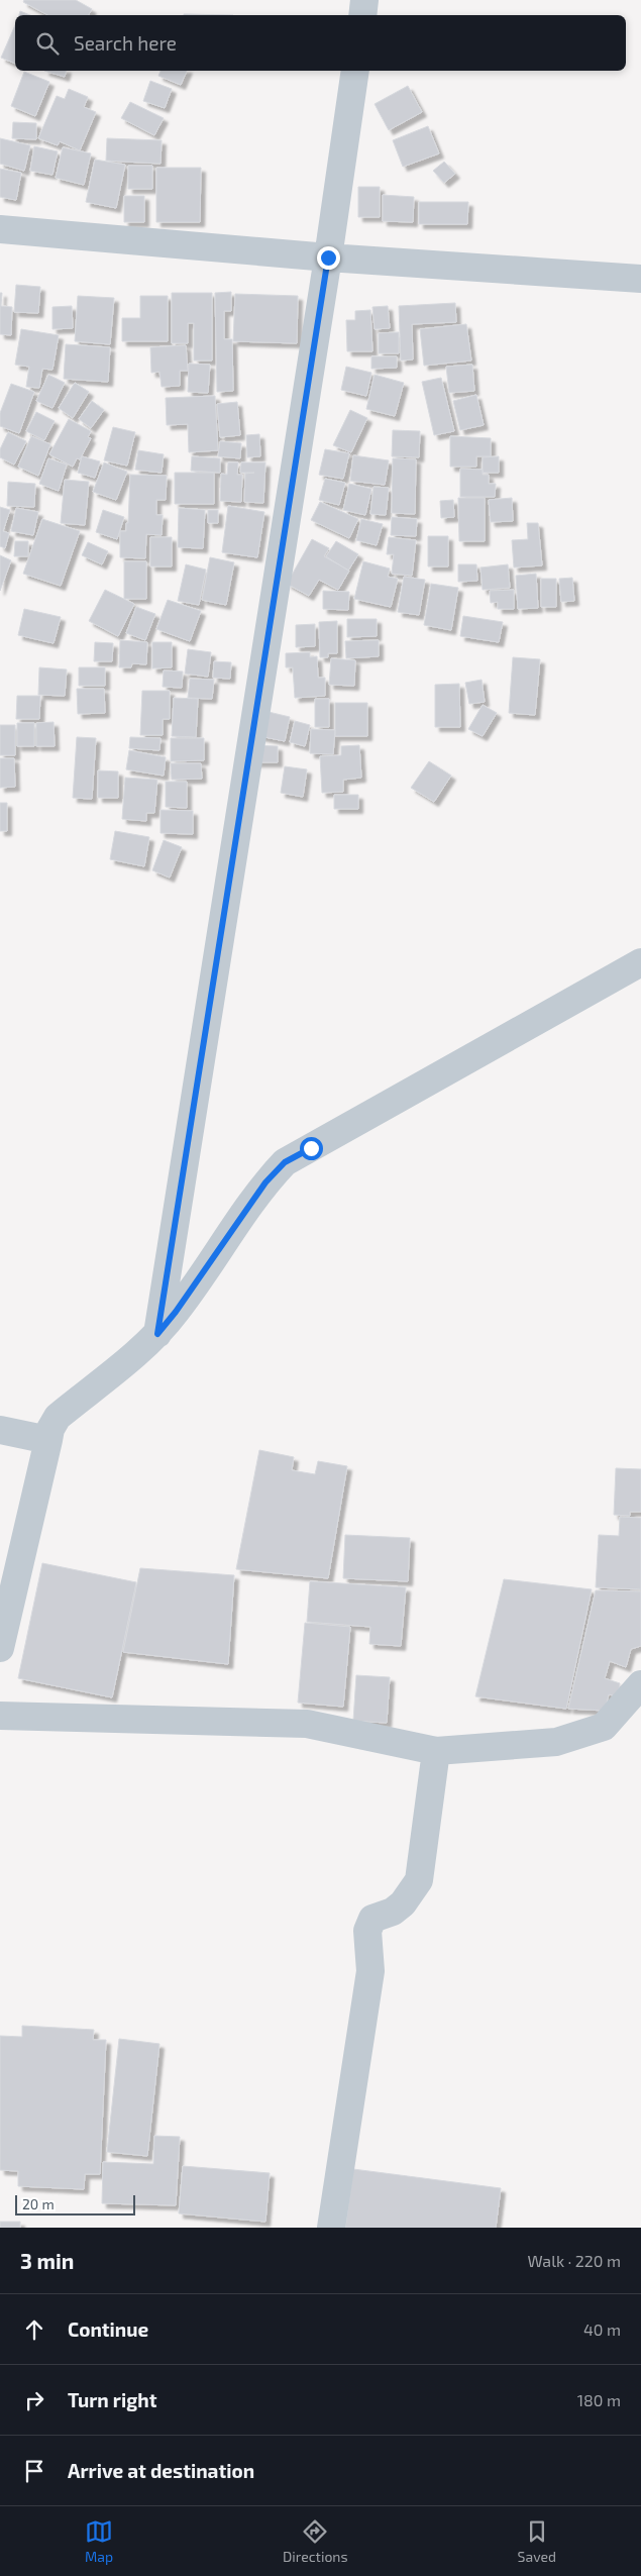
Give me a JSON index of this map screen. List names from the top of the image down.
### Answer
{
  "scale_bar": "20 m",
  "page": {
    "search": "Search here",
    "scale": "20 m",
    "heading": ["3 min", "Walk · 220 m"],
    "list": [
      ["Continue", "40 m"],
      ["Turn right", "180 m"],
      "Arrive at destination"
    ],
    "nav": ["Map", "Directions", "Saved"]
  }
}
